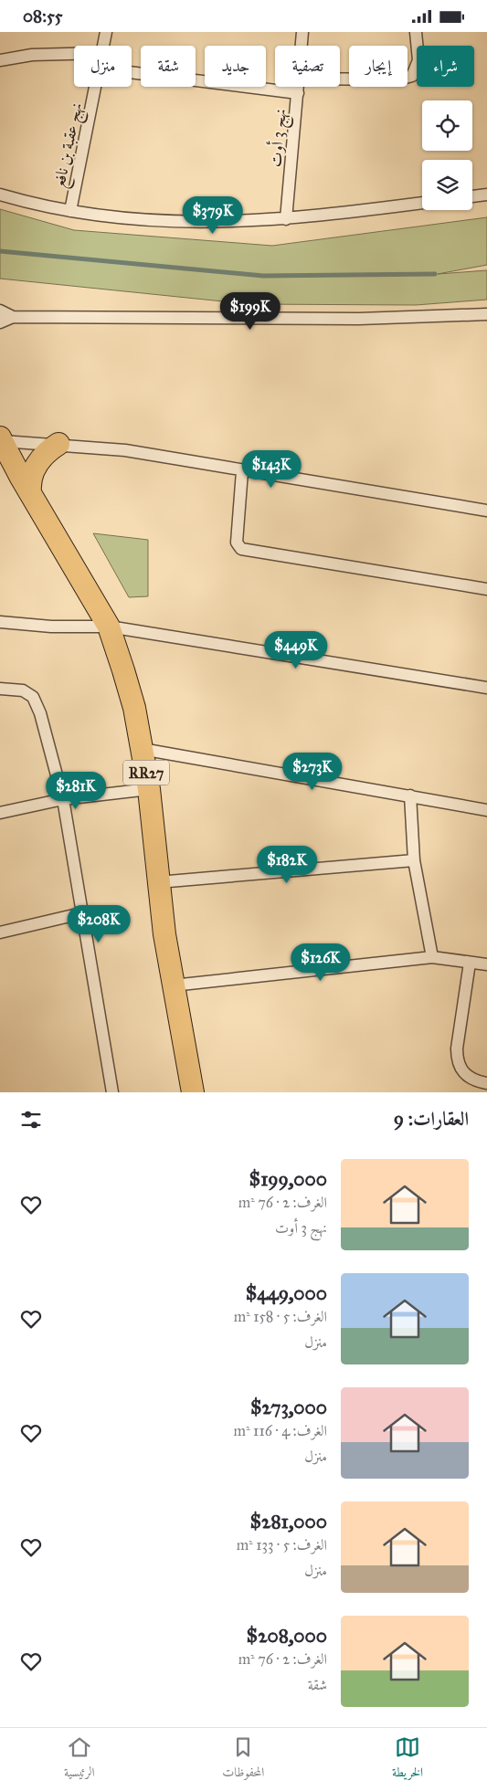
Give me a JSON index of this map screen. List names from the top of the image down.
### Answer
{
  "streets": {
    "highway": ["RR27"],
    "street": ["نهج 3 أوت", "نهج عقبة بن نافع"]
  },
  "page": {
    "status": "08:55",
    "chip": [
      "شراء",
      "إيجار",
      "تصفية",
      "جديد",
      "شقة",
      "منزل"
    ],
    "price": [
      "$379K",
      "$199K",
      "$143K",
      "$449K",
      "$273K",
      "$281K",
      "$182K",
      "$208K",
      "$126K"
    ],
    "heading": "العقارات: 9",
    "list": [
      {
        "name": "$199,000",
        "note": "الغرف: 2 · 76 m² · نهج 3 أوت"
      },
      {
        "name": "$449,000",
        "note": "الغرف: 5 · 158 m² · منزل"
      },
      {
        "name": "$273,000",
        "note": "الغرف: 4 · 116 m² · منزل"
      },
      {
        "name": "$281,000",
        "note": "الغرف: 5 · 133 m² · منزل"
      },
      {
        "name": "$208,000",
        "note": "الغرف: 2 · 76 m² · شقة"
      }
    ],
    "tabs": ["الخريطة", "المحفوظات", "الرئيسية"]
  }
}
